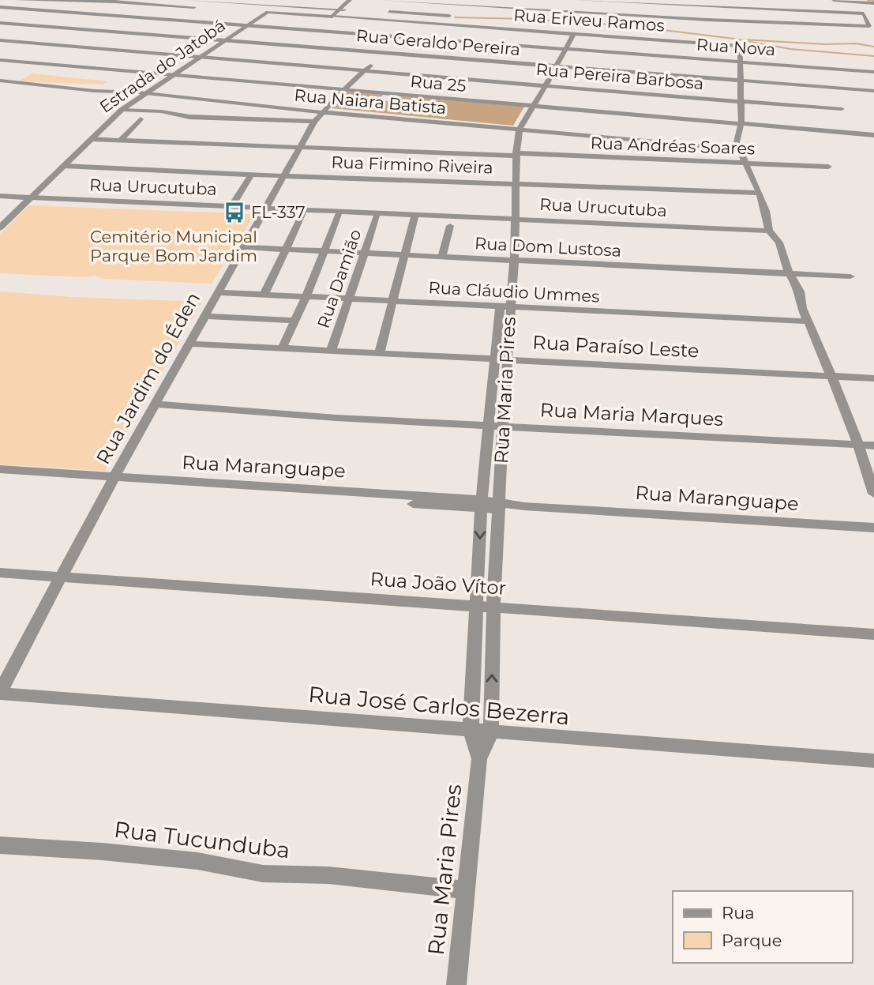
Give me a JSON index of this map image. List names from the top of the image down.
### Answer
{
  "streets": {
    "street": [
      "Rua Eriveu Ramos",
      "Rua Geraldo Pereira",
      "Rua Nova",
      "Estrada do Jatobá",
      "Rua Pereira Barbosa",
      "Rua 25",
      "Rua Naiara Batista",
      "Rua Andréas Soares",
      "Rua Firmino Riveira",
      "Rua Urucutuba",
      "Rua Dom Lustosa",
      "Rua Damião",
      "Rua Cláudio Ummes",
      "Rua Paraíso Leste",
      "Rua Jardim do Éden",
      "Rua Maria Pires",
      "Rua Maria Marques",
      "Rua Maranguape",
      "Rua João Vítor",
      "Rua José Carlos Bezerra",
      "Rua Tucunduba"
    ]
  },
  "crossings": [
    ["Rua Eriveu Ramos", "Rua Nova"],
    ["Rua Eriveu Ramos", "Estrada do Jatobá"],
    ["Rua Eriveu Ramos", "Rua Jardim do Éden"],
    ["Rua Eriveu Ramos", "Rua Maria Pires"],
    ["Rua Geraldo Pereira", "Estrada do Jatobá"],
    ["Rua Geraldo Pereira", "Rua Jardim do Éden"],
    ["Rua Geraldo Pereira", "Rua Maria Pires"],
    ["Rua Nova", "Estrada do Jatobá"],
    ["Rua Nova", "Rua Jardim do Éden"],
    ["Rua Nova", "Rua Maria Pires"],
    ["Estrada do Jatobá", "Rua Pereira Barbosa"],
    ["Estrada do Jatobá", "Rua 25"],
    ["Estrada do Jatobá", "Rua Naiara Batista"],
    ["Estrada do Jatobá", "Rua Firmino Riveira"],
    ["Estrada do Jatobá", "Rua Urucutuba"],
    ["Rua Pereira Barbosa", "Rua Jardim do Éden"],
    ["Rua Pereira Barbosa", "Rua Maria Pires"],
    ["Rua 25", "Rua Jardim do Éden"],
    ["Rua 25", "Rua Maria Pires"],
    ["Rua Naiara Batista", "Rua Jardim do Éden"],
    ["Rua Naiara Batista", "Rua Maria Pires"],
    ["Rua Andréas Soares", "Rua Jardim do Éden"],
    ["Rua Andréas Soares", "Rua Maria Pires"],
    ["Rua Firmino Riveira", "Rua Jardim do Éden"],
    ["Rua Firmino Riveira", "Rua Maria Pires"],
    ["Rua Urucutuba", "Rua Damião"],
    ["Rua Urucutuba", "Rua Jardim do Éden"],
    ["Rua Urucutuba", "Rua Maria Pires"],
    ["Rua Dom Lustosa", "Rua Damião"],
    ["Rua Dom Lustosa", "Rua Jardim do Éden"],
    ["Rua Dom Lustosa", "Rua Maria Pires"],
    ["Rua Damião", "Rua Cláudio Ummes"],
    ["Rua Damião", "Rua Paraíso Leste"],
    ["Rua Cláudio Ummes", "Rua Jardim do Éden"],
    ["Rua Cláudio Ummes", "Rua Maria Pires"],
    ["Rua Paraíso Leste", "Rua Jardim do Éden"],
    ["Rua Paraíso Leste", "Rua Maria Pires"],
    ["Rua Jardim do Éden", "Rua Maria Marques"],
    ["Rua Jardim do Éden", "Rua Maranguape"],
    ["Rua Jardim do Éden", "Rua João Vítor"],
    ["Rua Jardim do Éden", "Rua José Carlos Bezerra"],
    ["Rua Maria Pires", "Rua Maria Marques"],
    ["Rua Maria Pires", "Rua Maranguape"],
    ["Rua Maria Pires", "Rua João Vítor"],
    ["Rua Maria Pires", "Rua José Carlos Bezerra"],
    ["Rua Maria Pires", "Rua Tucunduba"]
  ],
  "parks": ["Cemitério Municipal Parque Bom Jardim"],
  "places": {
    "bus stop": ["FL-337"]
  },
  "legend": ["Rua", "Parque"]
}
